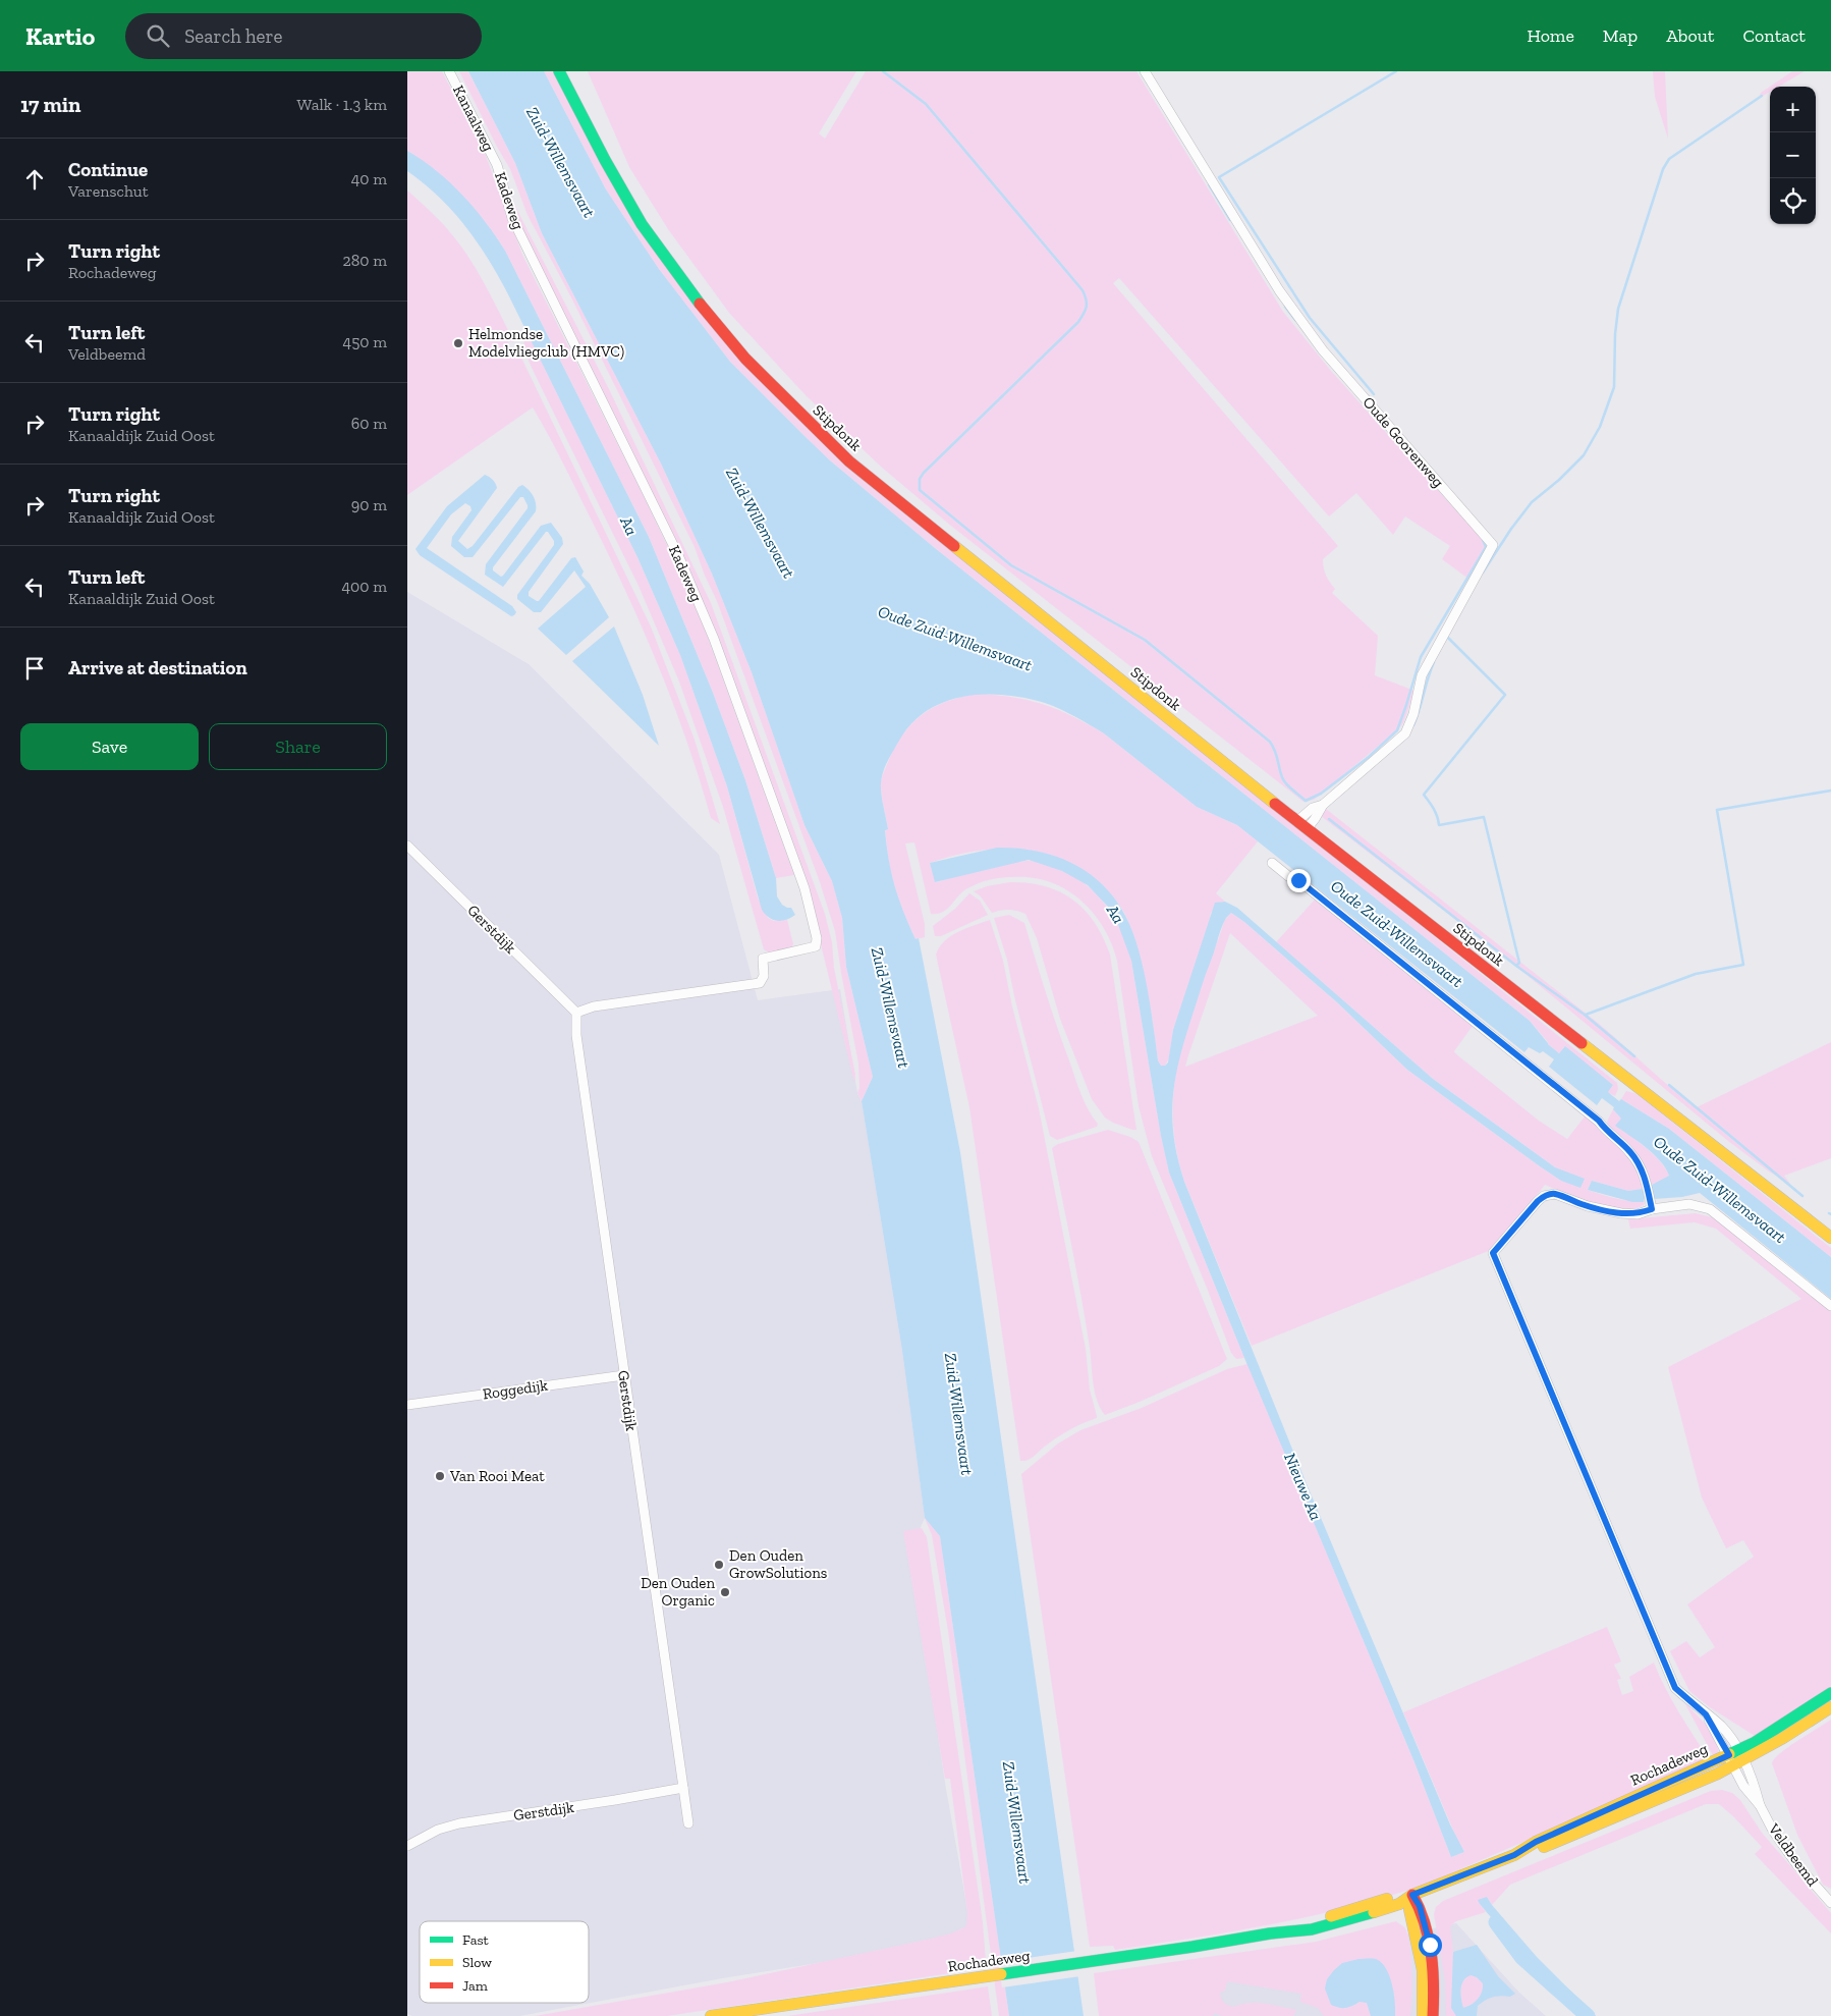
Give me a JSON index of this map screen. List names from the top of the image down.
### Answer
{
  "streets": {
    "main road": ["Stipdonk", "Rochadeweg"],
    "street": [
      "Kanaalweg",
      "Kadeweg",
      "Oude Goorenweg",
      "Gerstdijk",
      "Roggedijk",
      "Veldbeemd"
    ]
  },
  "crossings": [
    ["Kanaalweg", "Kadeweg"],
    ["Kadeweg", "Gerstdijk"],
    ["Stipdonk", "Oude Goorenweg"],
    ["Gerstdijk", "Roggedijk"],
    ["Rochadeweg", "Veldbeemd"]
  ],
  "water": [
    "Zuid-Willemsvaart",
    "Aa",
    "Oude Zuid-Willemsvaart",
    "Nieuwe Aa"
  ],
  "places": [
    "Helmondse Modelvliegclub (HMVC)",
    "Van Rooi Meat",
    "Den Ouden GrowSolutions",
    "Den Ouden Organic"
  ],
  "legend": ["Fast", "Slow", "Jam"],
  "page": {
    "header": "Kartio",
    "search": "Search here",
    "nav": [
      "Home",
      "Map",
      "About",
      "Contact"
    ],
    "heading": ["17 min", "Walk · 1.3 km"],
    "map_buttons": ["+", "−"],
    "list": [
      ["Continue", "Varenschut", "40 m"],
      ["Turn right", "Rochadeweg", "280 m"],
      ["Turn left", "Veldbeemd", "450 m"],
      ["Turn right", "Kanaaldijk Zuid Oost", "60 m"],
      ["Turn right", "Kanaaldijk Zuid Oost", "90 m"],
      ["Turn left", "Kanaaldijk Zuid Oost", "400 m"],
      "Arrive at destination"
    ],
    "buttons": ["Save", "Share"]
  }
}
